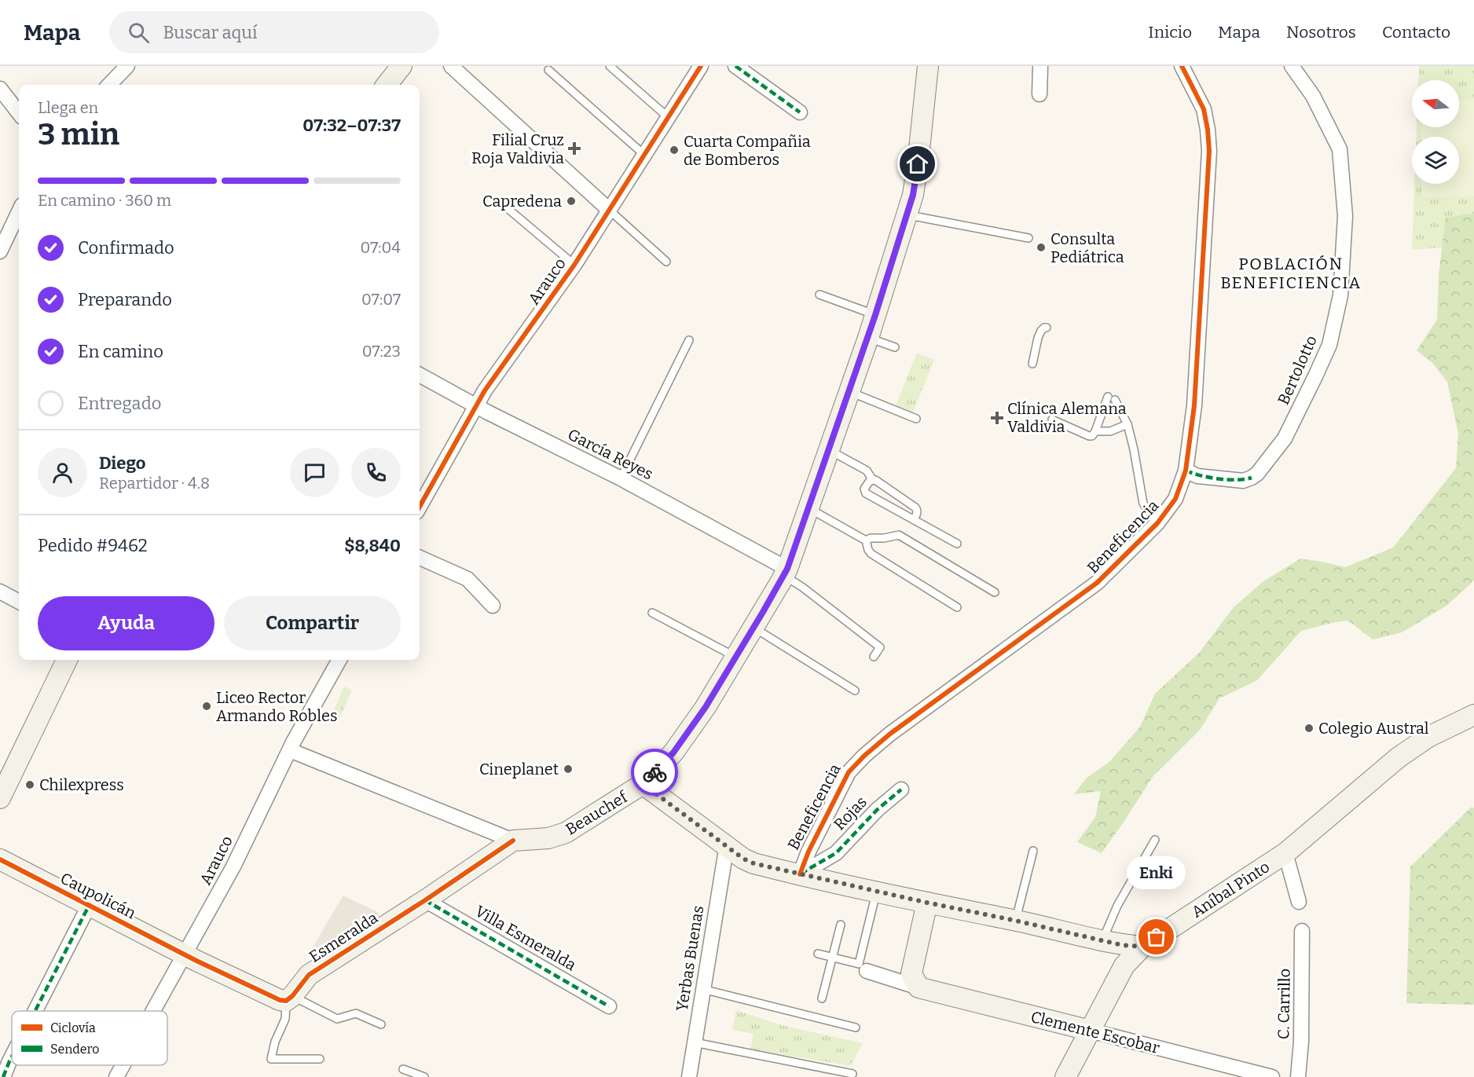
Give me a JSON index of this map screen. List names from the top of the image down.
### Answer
{
  "streets": {
    "main road": [
      "Beauchef",
      "Aníbal Pinto",
      "Caupolicán",
      "Esmeralda",
      "Clemente Escobar"
    ],
    "street": [
      "Arauco",
      "Bertolotto",
      "García Reyes",
      "Beneficencia",
      "Rojas",
      "Villa Esmeralda",
      "Yerbas Buenas",
      "C. Carrillo"
    ]
  },
  "crossings": [
    ["Arauco", "García Reyes"],
    ["Arauco", "Beauchef"],
    ["Arauco", "Caupolicán"],
    ["Bertolotto", "Beneficencia"],
    ["García Reyes", "Beauchef"],
    ["Beneficencia", "Rojas"],
    ["Beauchef", "Esmeralda"],
    ["Aníbal Pinto", "Clemente Escobar"],
    ["Esmeralda", "Villa Esmeralda"]
  ],
  "districts": ["POBLACIÓN BENEFICIENCIA"],
  "places": {
    "health": ["Filial Cruz Roja Valdivia", "Clínica Alemana Valdivia"],
    "other": [
      "Cuarta Compañia de Bomberos",
      "Capredena",
      "Consulta Pediátrica",
      "Liceo Rector Armando Robles",
      "Colegio Austral",
      "Cineplanet",
      "Chilexpress",
      "Enki"
    ]
  },
  "legend": ["Ciclovía", "Sendero"],
  "north": "left",
  "page": {
    "header": "Mapa",
    "search": "Buscar aquí",
    "nav": [
      "Inicio",
      "Mapa",
      "Nosotros",
      "Contacto"
    ],
    "heading": ["3 min", "Llega en", "07:32–07:37"],
    "panel": [
      "Diego",
      "Repartidor · 4.8",
      "Pedido #9462",
      "$8,840"
    ],
    "bar": "En camino · 360 m",
    "list": [
      ["Confirmado", "07:04"],
      ["Preparando", "07:07"],
      ["En camino", "07:23"],
      "Entregado"
    ],
    "buttons": ["Ayuda", "Compartir"],
    "bubble": "Enki"
  }
}
